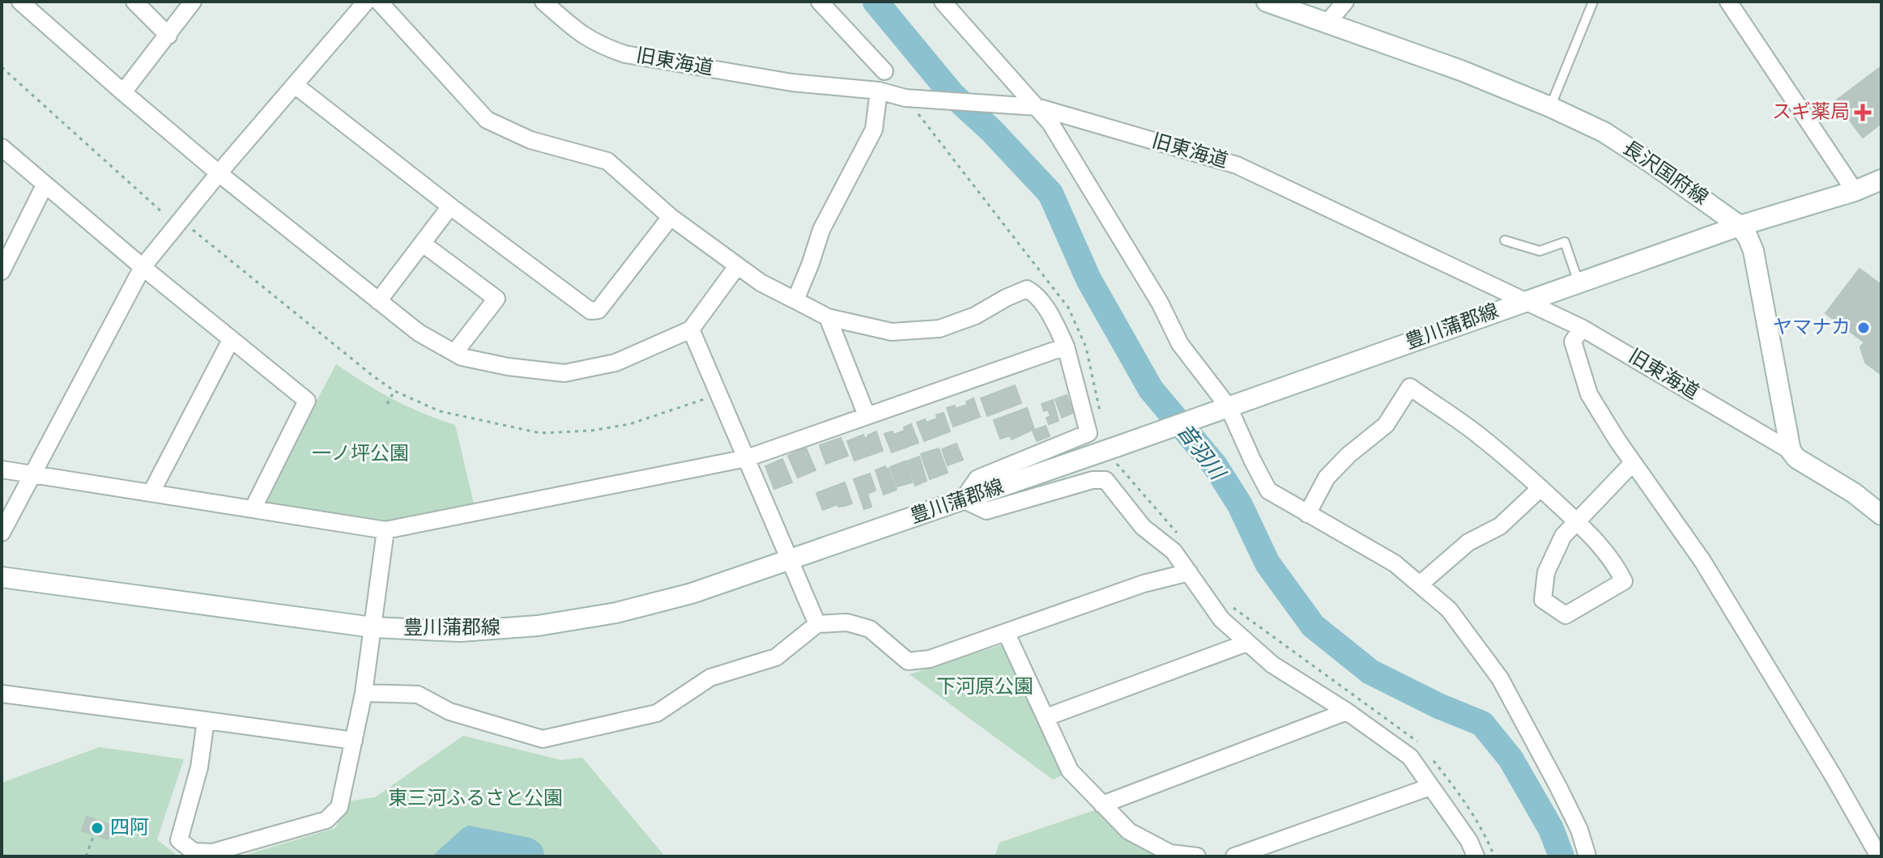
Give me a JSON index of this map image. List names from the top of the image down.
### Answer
{
  "streets": {
    "main road": ["長沢国府線", "豊川蒲郡線"],
    "street": ["旧東海道"]
  },
  "crossings": [
    ["旧東海道", "長沢国府線"],
    ["旧東海道", "豊川蒲郡線"],
    ["長沢国府線", "豊川蒲郡線"]
  ],
  "water": ["音羽川"],
  "parks": ["一ノ坪公園", "下河原公園", "東三河ふるさと公園"],
  "places": {
    "health": ["スギ薬局"],
    "other": ["ヤマナカ", "四阿"]
  }
}
